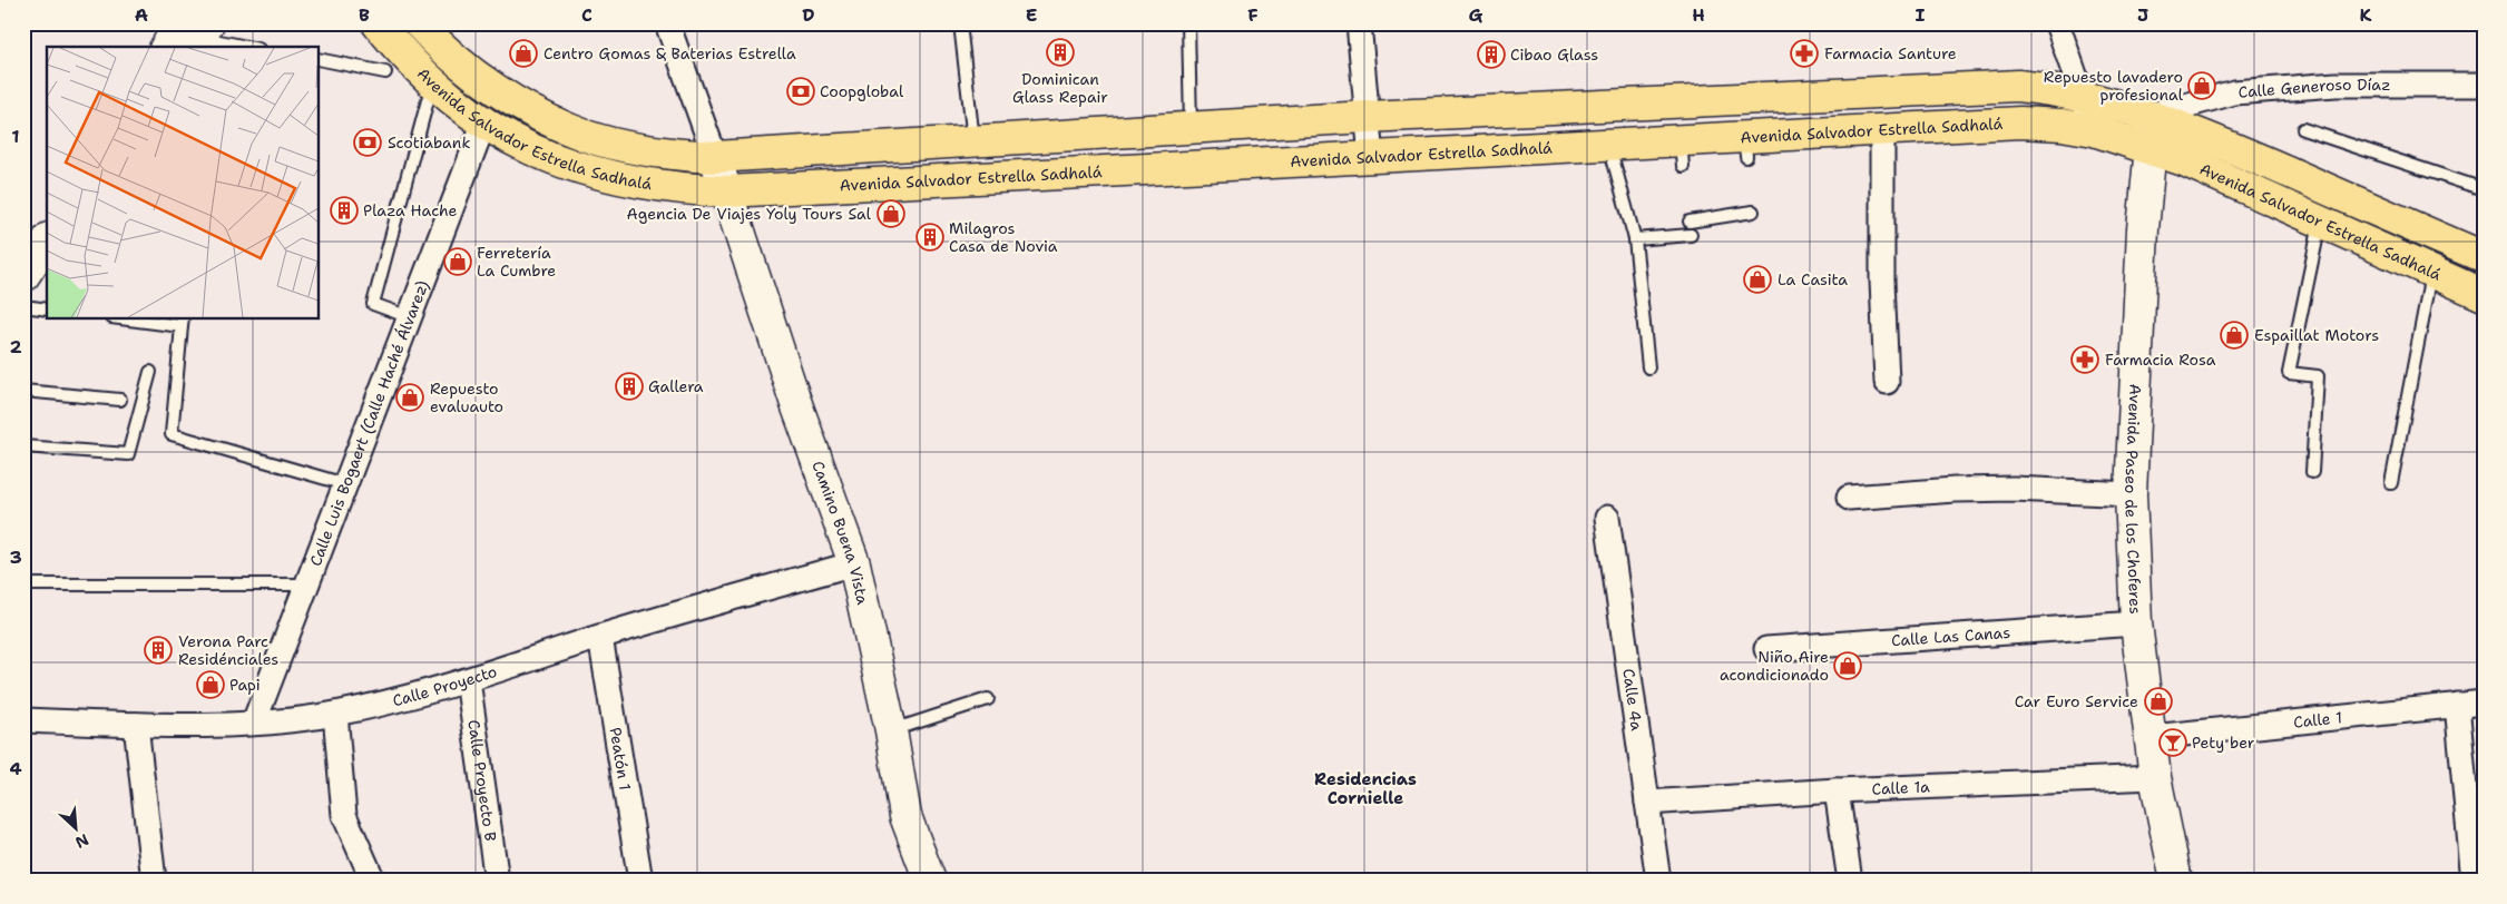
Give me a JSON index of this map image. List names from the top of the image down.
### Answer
{
  "streets": {
    "highway": ["Avenida Salvador Estrella Sadhalá"],
    "street": [
      "Calle Generoso Díaz",
      "Calle Luis Bogaert (Calle Haché Álvarez)",
      "Avenida Paseo de los Choferes",
      "Camino Buena Vista",
      "Calle Las Canas",
      "Calle Proyecto",
      "Calle 4a",
      "Calle 1",
      "Peatón 1",
      "Calle Proyecto B",
      "Calle 1a"
    ]
  },
  "crossings": [
    ["Calle Generoso Díaz", "Avenida Salvador Estrella Sadhalá"],
    ["Calle Generoso Díaz", "Avenida Paseo de los Choferes"],
    ["Avenida Salvador Estrella Sadhalá", "Calle Luis Bogaert (Calle Haché Álvarez)"],
    ["Avenida Salvador Estrella Sadhalá", "Avenida Paseo de los Choferes"],
    ["Avenida Salvador Estrella Sadhalá", "Camino Buena Vista"],
    ["Calle Luis Bogaert (Calle Haché Álvarez)", "Calle Proyecto"],
    ["Avenida Paseo de los Choferes", "Calle Las Canas"],
    ["Avenida Paseo de los Choferes", "Calle 1"],
    ["Avenida Paseo de los Choferes", "Calle 1a"],
    ["Camino Buena Vista", "Calle Proyecto"],
    ["Calle Proyecto", "Peatón 1"],
    ["Calle Proyecto", "Calle Proyecto B"],
    ["Calle 4a", "Calle 1a"]
  ],
  "districts": ["Residencias Cornielle"],
  "places": {
    "building": [
      "Dominican Glass Repair",
      "Cibao Glass",
      "Plaza Hache",
      "Milagros Casa de Novia",
      "Gallera",
      "Verona Parc Residénciales"
    ],
    "shop": [
      "Centro Gomas & Baterias Estrella",
      "Repuesto lavadero profesional",
      "Agencia De Viajes Yoly Tours Sal",
      "Ferretería La Cumbre",
      "La Casita",
      "Espaillat Motors",
      "Repuesto evaluauto",
      "Niño Aire acondicionado",
      "Papi",
      "Car Euro Service"
    ],
    "pharmacy": ["Farmacia Santure", "Farmacia Rosa"],
    "bank": ["Coopglobal", "Scotiabank"],
    "bar": ["Pety ber"]
  },
  "north": "bottom right",
  "grid": {
    "columns": [
      "A",
      "B",
      "C",
      "D",
      "E",
      "F",
      "G",
      "H",
      "I",
      "J",
      "K"
    ],
    "rows": [
      "1",
      "2",
      "3",
      "4"
    ]
  }
}
